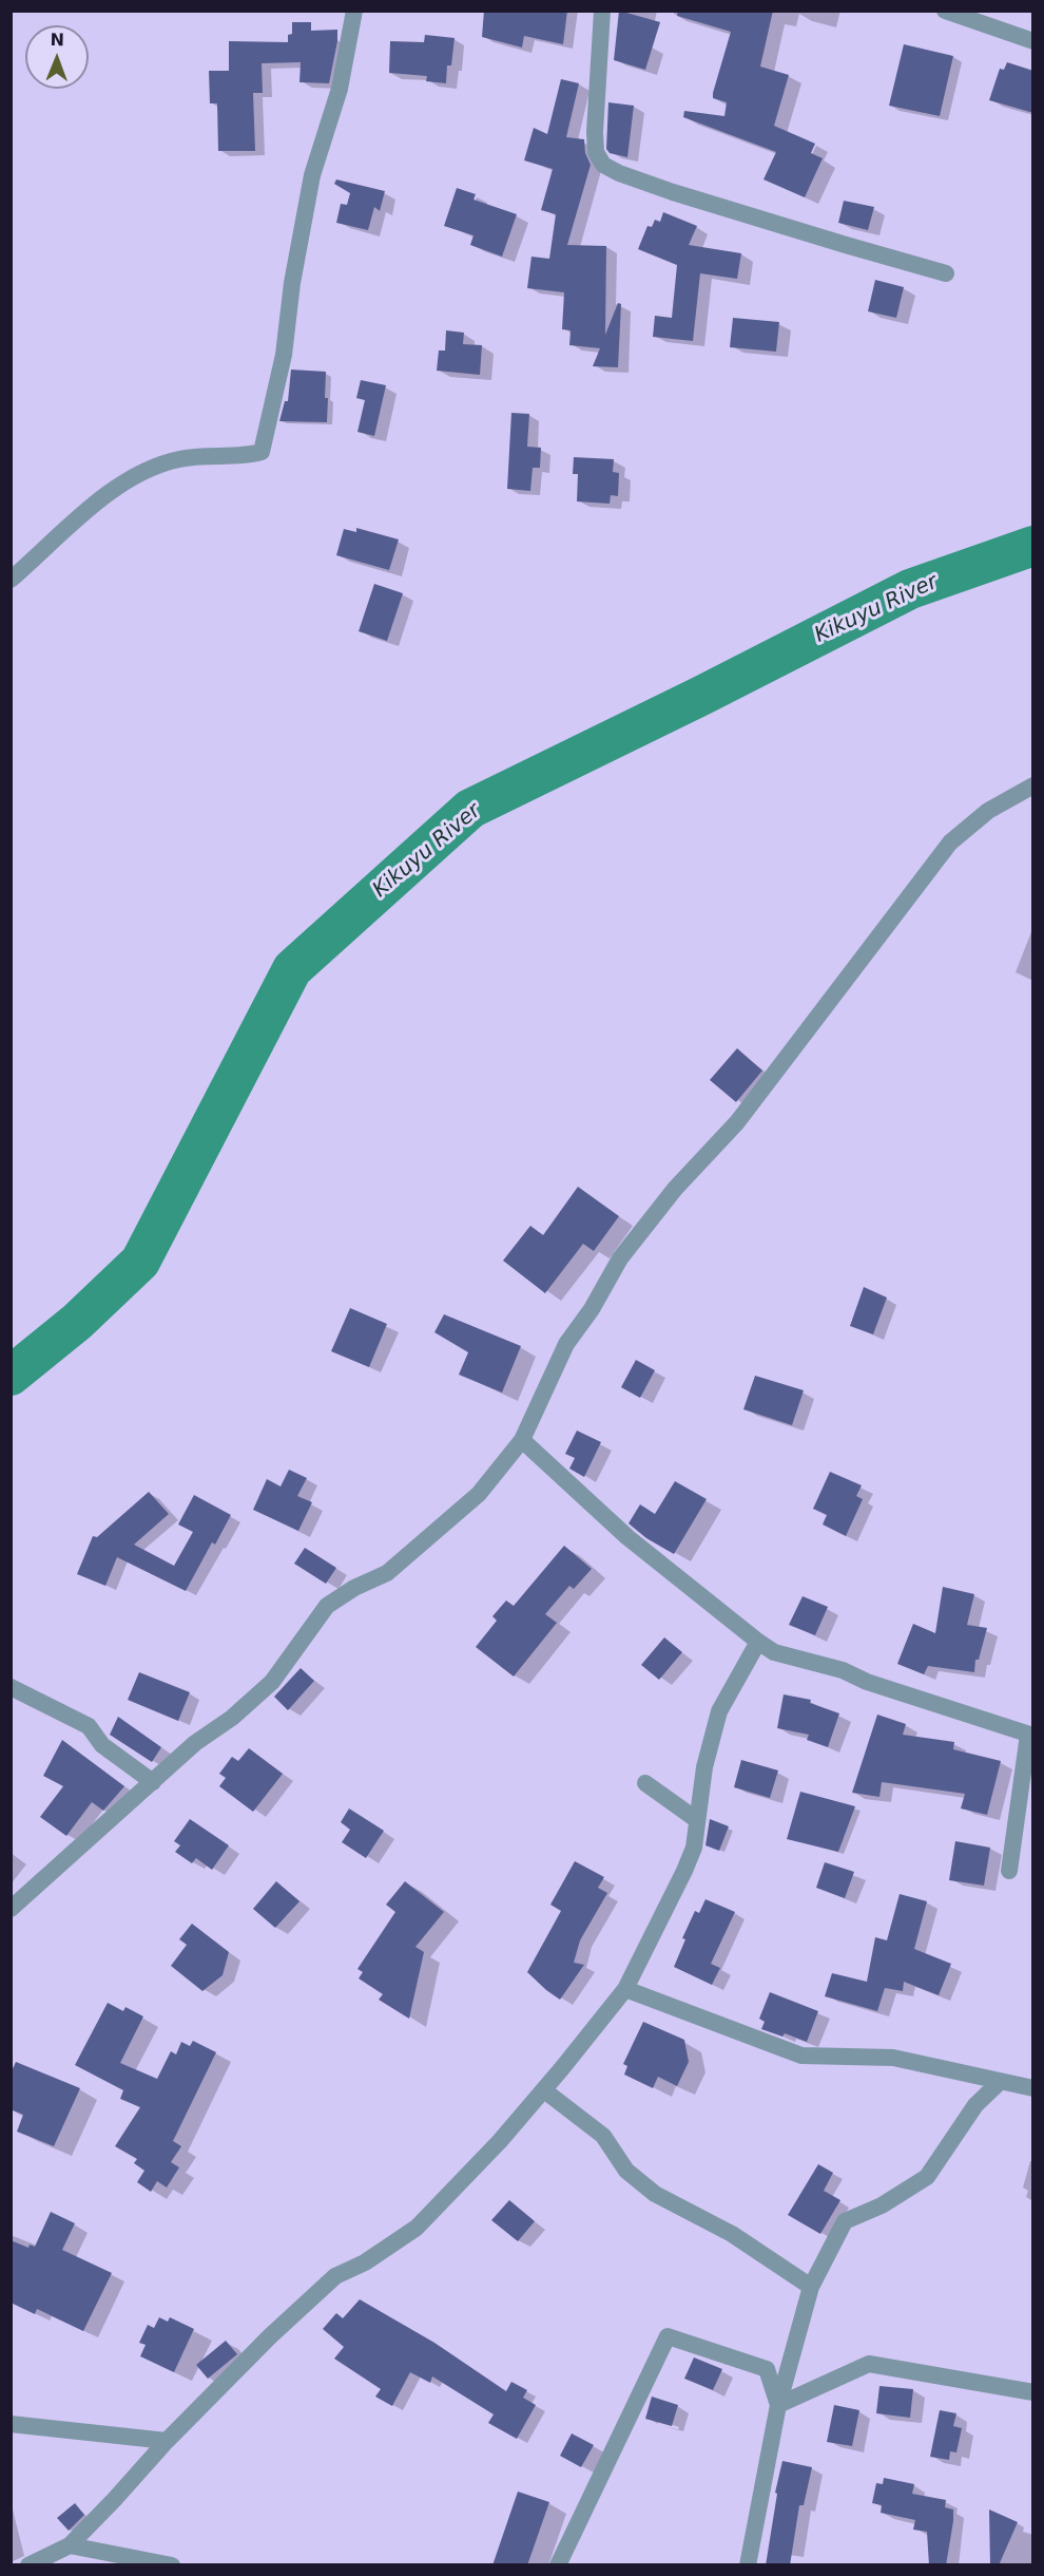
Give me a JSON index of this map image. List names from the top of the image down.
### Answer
{
  "water": ["Kikuyu River"],
  "north": "top"
}
